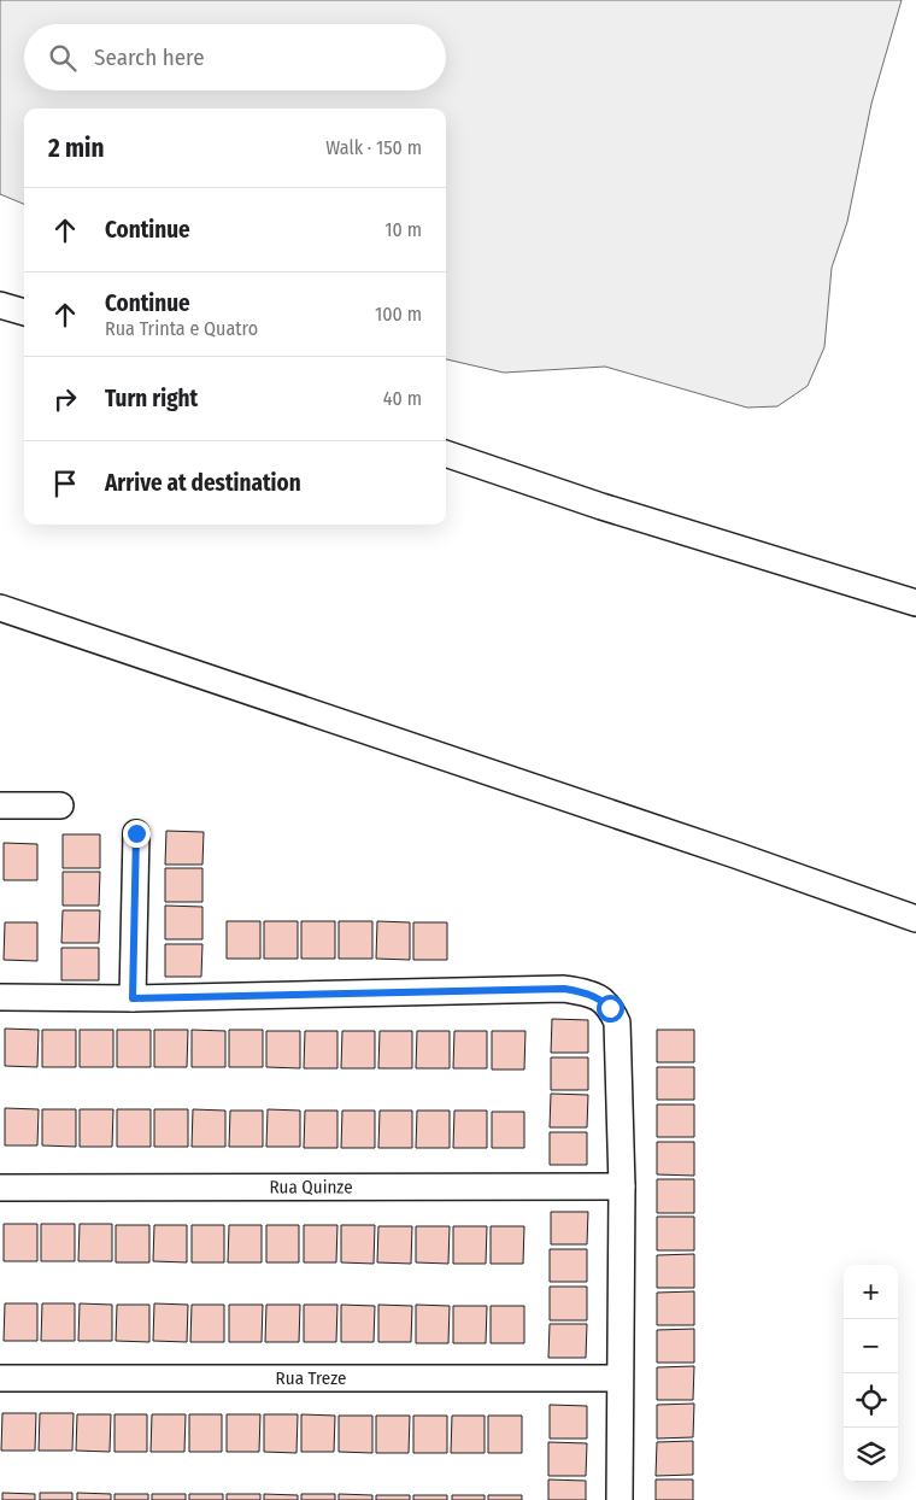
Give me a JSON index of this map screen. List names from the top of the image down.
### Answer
{
  "streets": {
    "street": ["Rua Quinze", "Rua Treze"]
  },
  "page": {
    "search": "Search here",
    "heading": ["2 min", "Walk · 150 m"],
    "list": [
      ["Continue", "10 m"],
      ["Continue", "Rua Trinta e Quatro", "100 m"],
      ["Turn right", "40 m"],
      "Arrive at destination"
    ],
    "map_buttons": ["+", "−"]
  }
}
